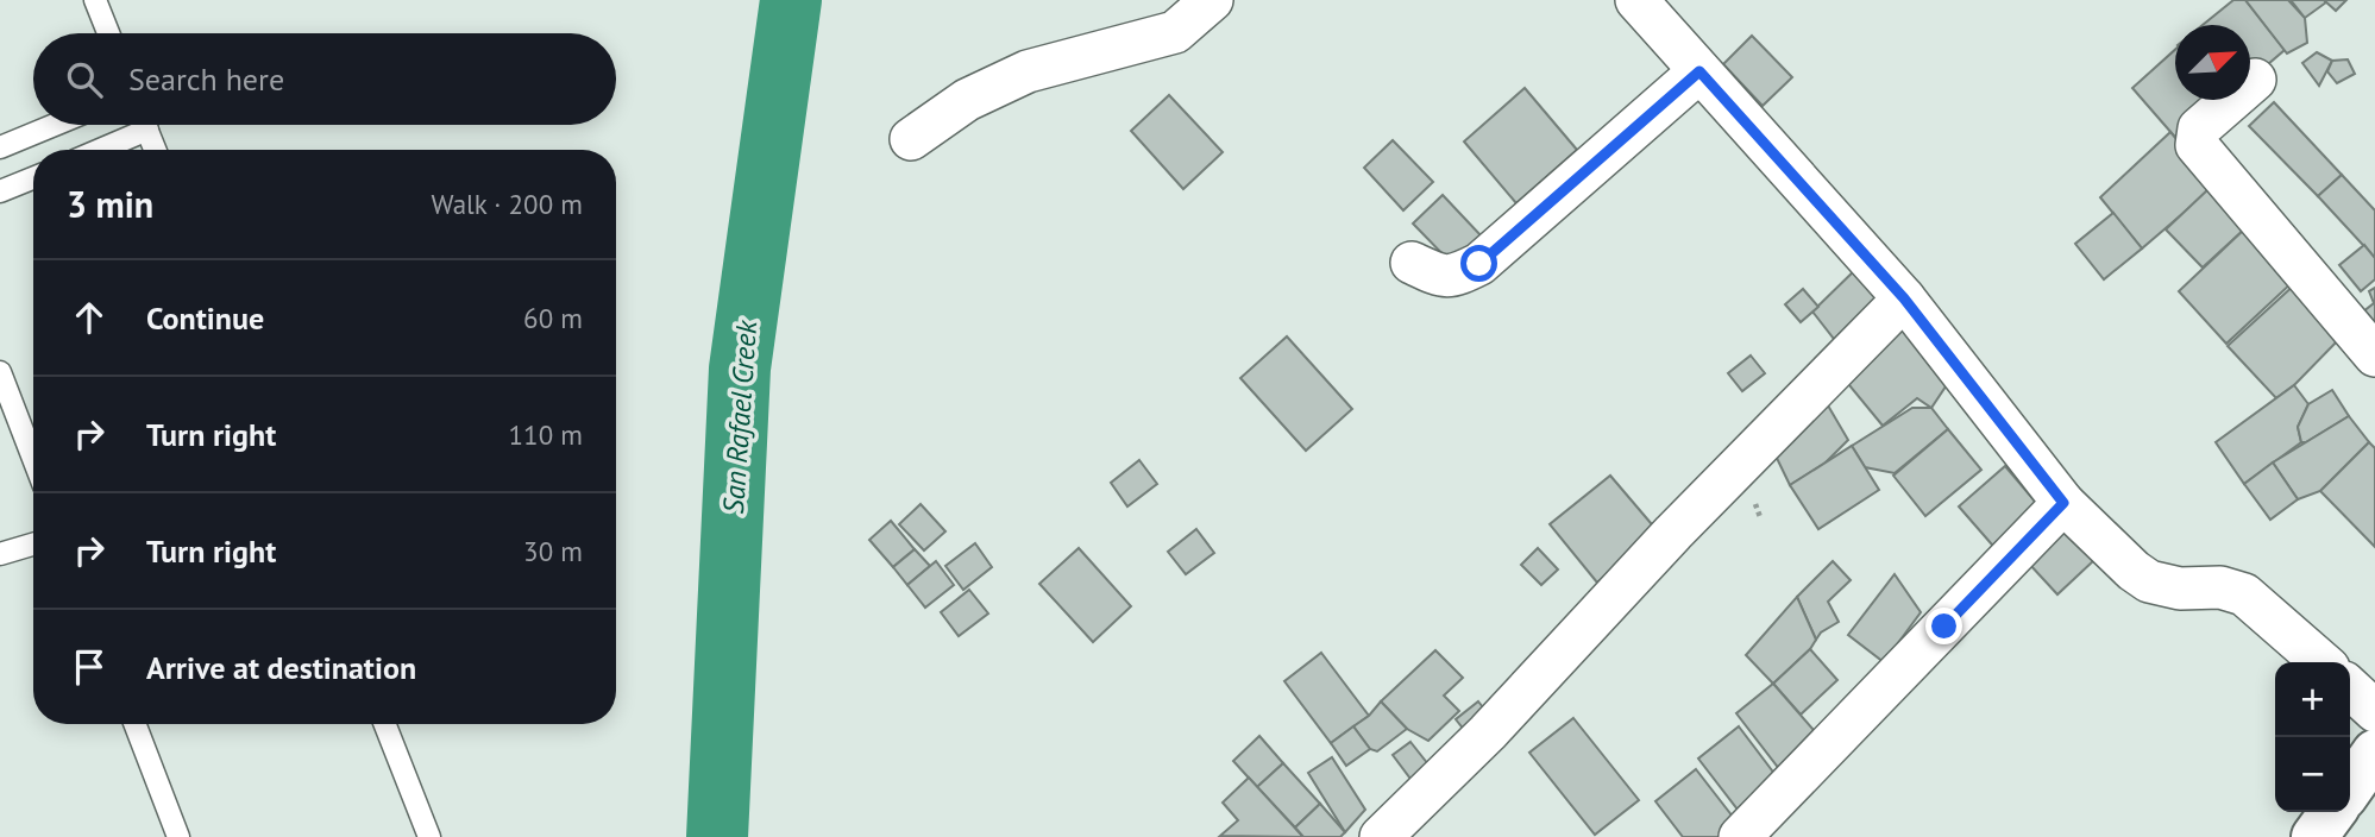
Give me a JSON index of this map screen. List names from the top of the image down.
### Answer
{
  "water": ["San Rafael Creek"],
  "north": "top right",
  "page": {
    "search": "Search here",
    "heading": ["3 min", "Walk · 200 m"],
    "list": [
      ["Continue", "60 m"],
      ["Turn right", "110 m"],
      ["Turn right", "30 m"],
      "Arrive at destination"
    ],
    "map_buttons": ["+", "−"]
  }
}
